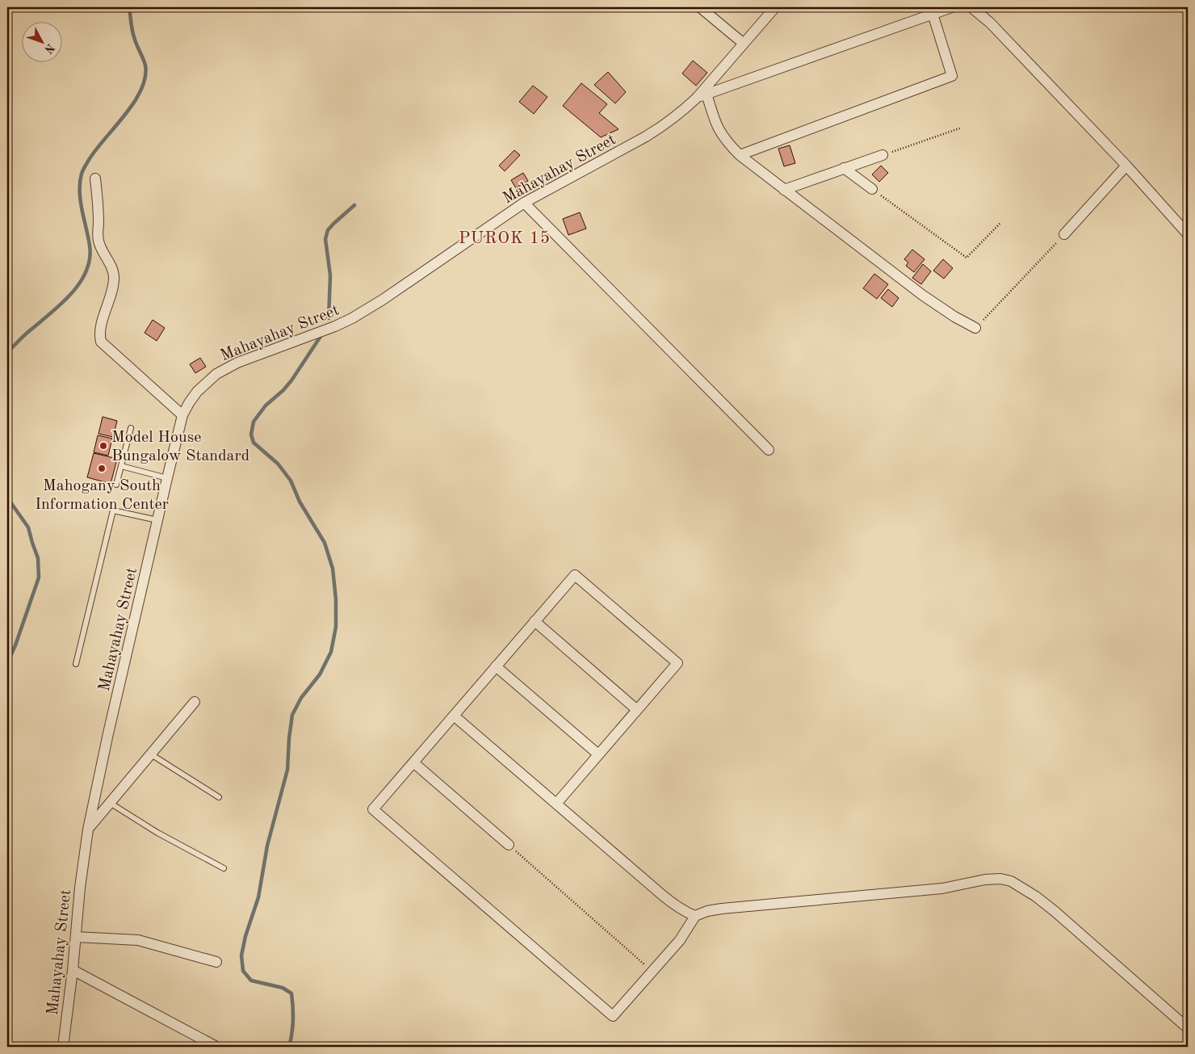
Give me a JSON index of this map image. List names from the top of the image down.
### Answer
{
  "streets": {
    "street": ["Mahayahay Street"]
  },
  "districts": ["PUROK 15"],
  "places": ["Model House Bungalow Standard", "Mahogany South Information Center"],
  "north": "bottom right"
}
